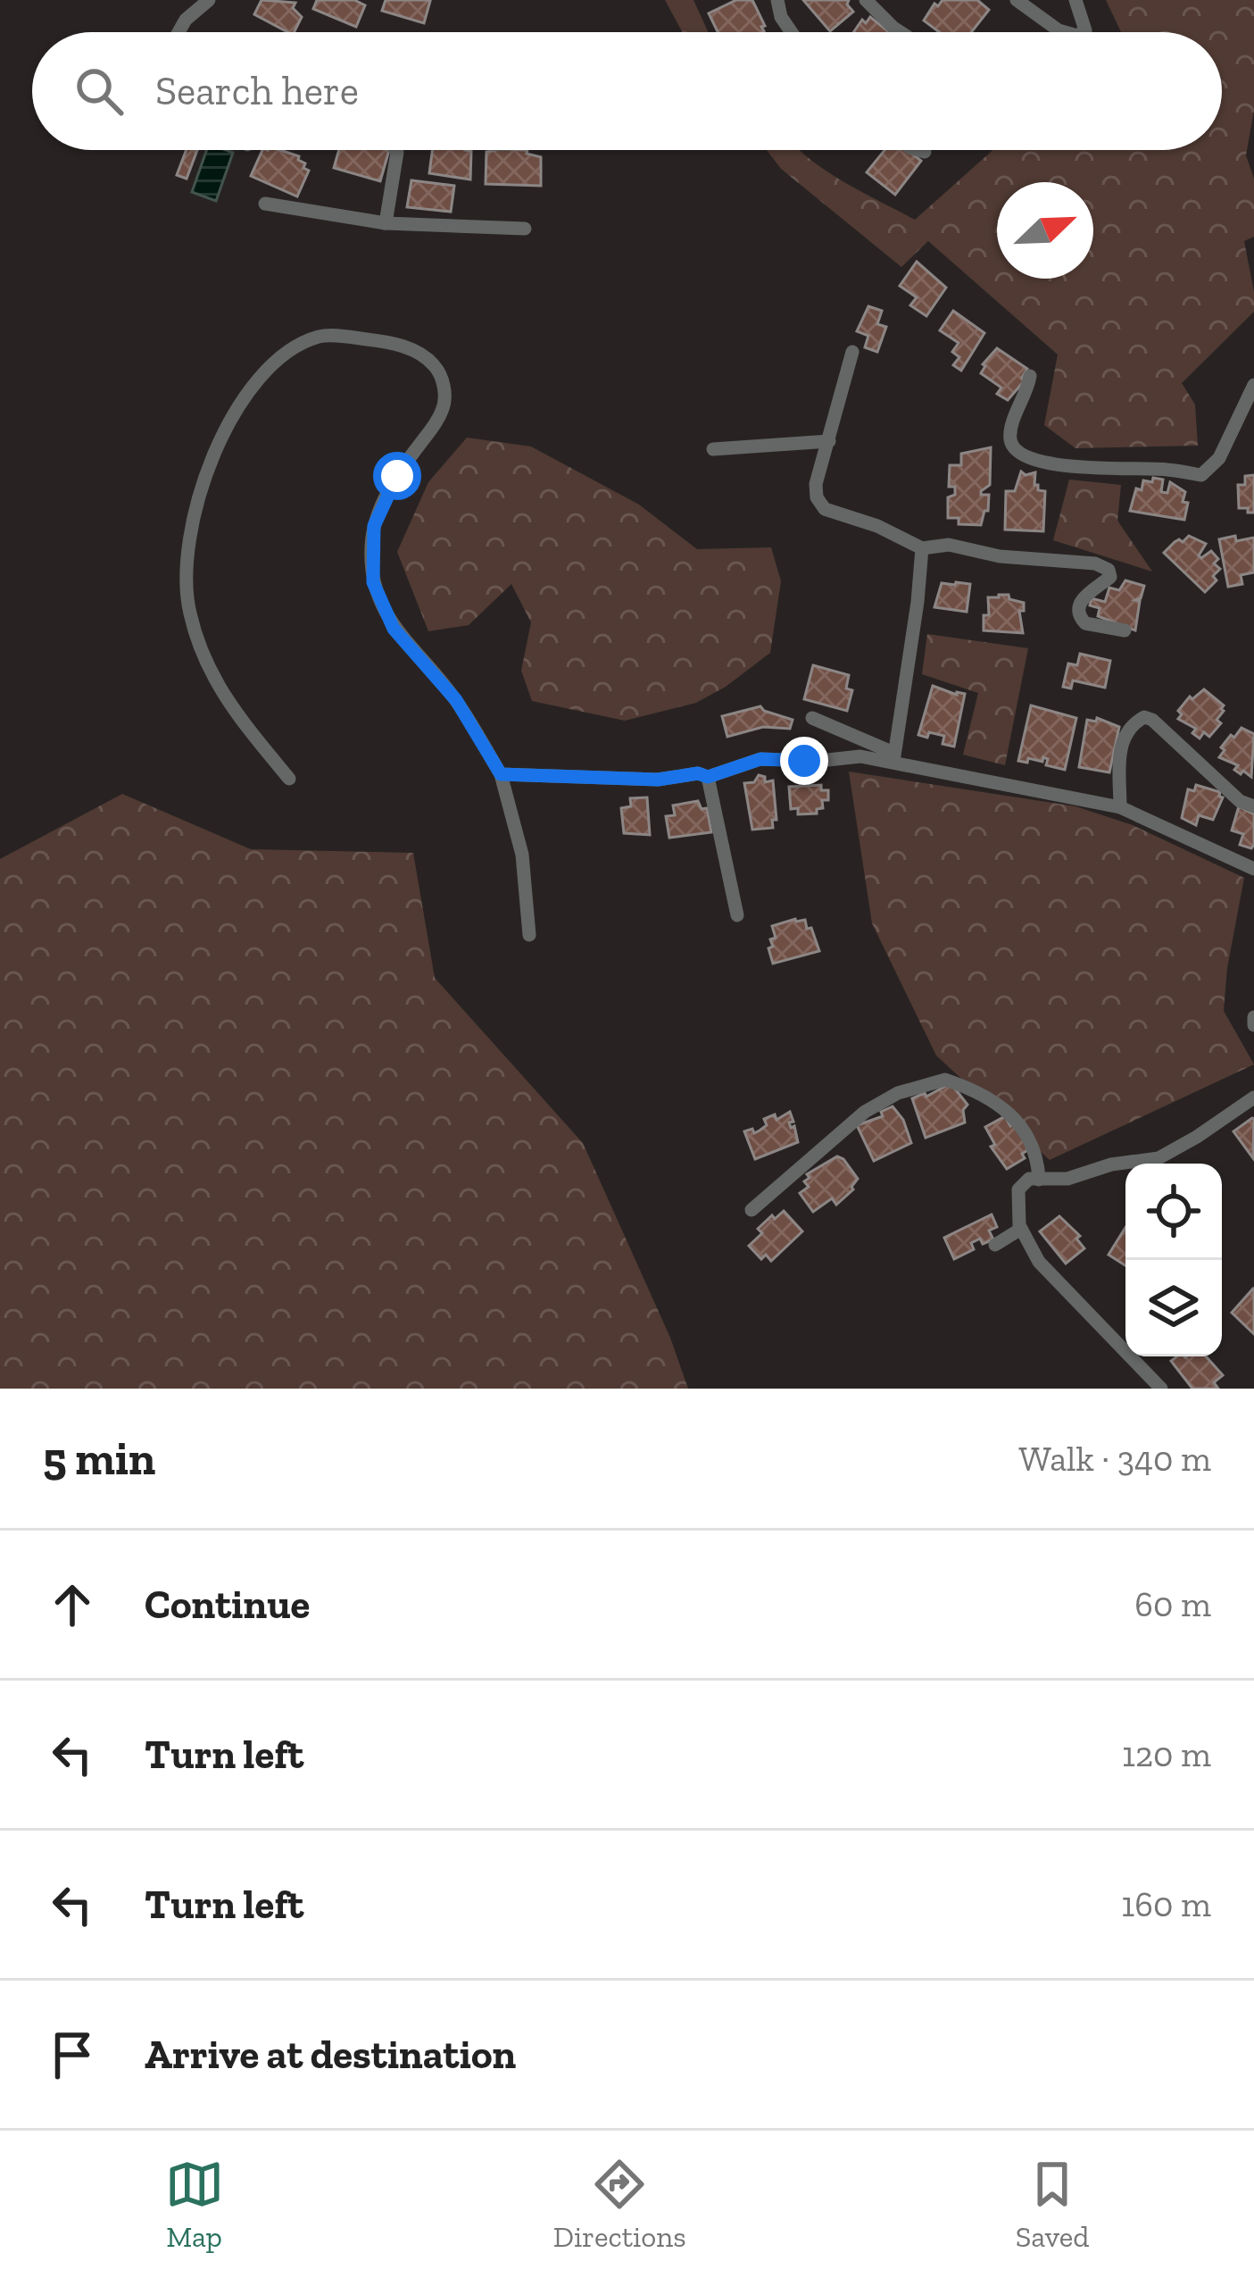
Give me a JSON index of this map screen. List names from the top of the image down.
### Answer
{
  "north": "top right",
  "page": {
    "search": "Search here",
    "heading": ["5 min", "Walk · 340 m"],
    "list": [
      ["Continue", "60 m"],
      ["Turn left", "120 m"],
      ["Turn left", "160 m"],
      "Arrive at destination"
    ],
    "nav": ["Map", "Directions", "Saved"]
  }
}
